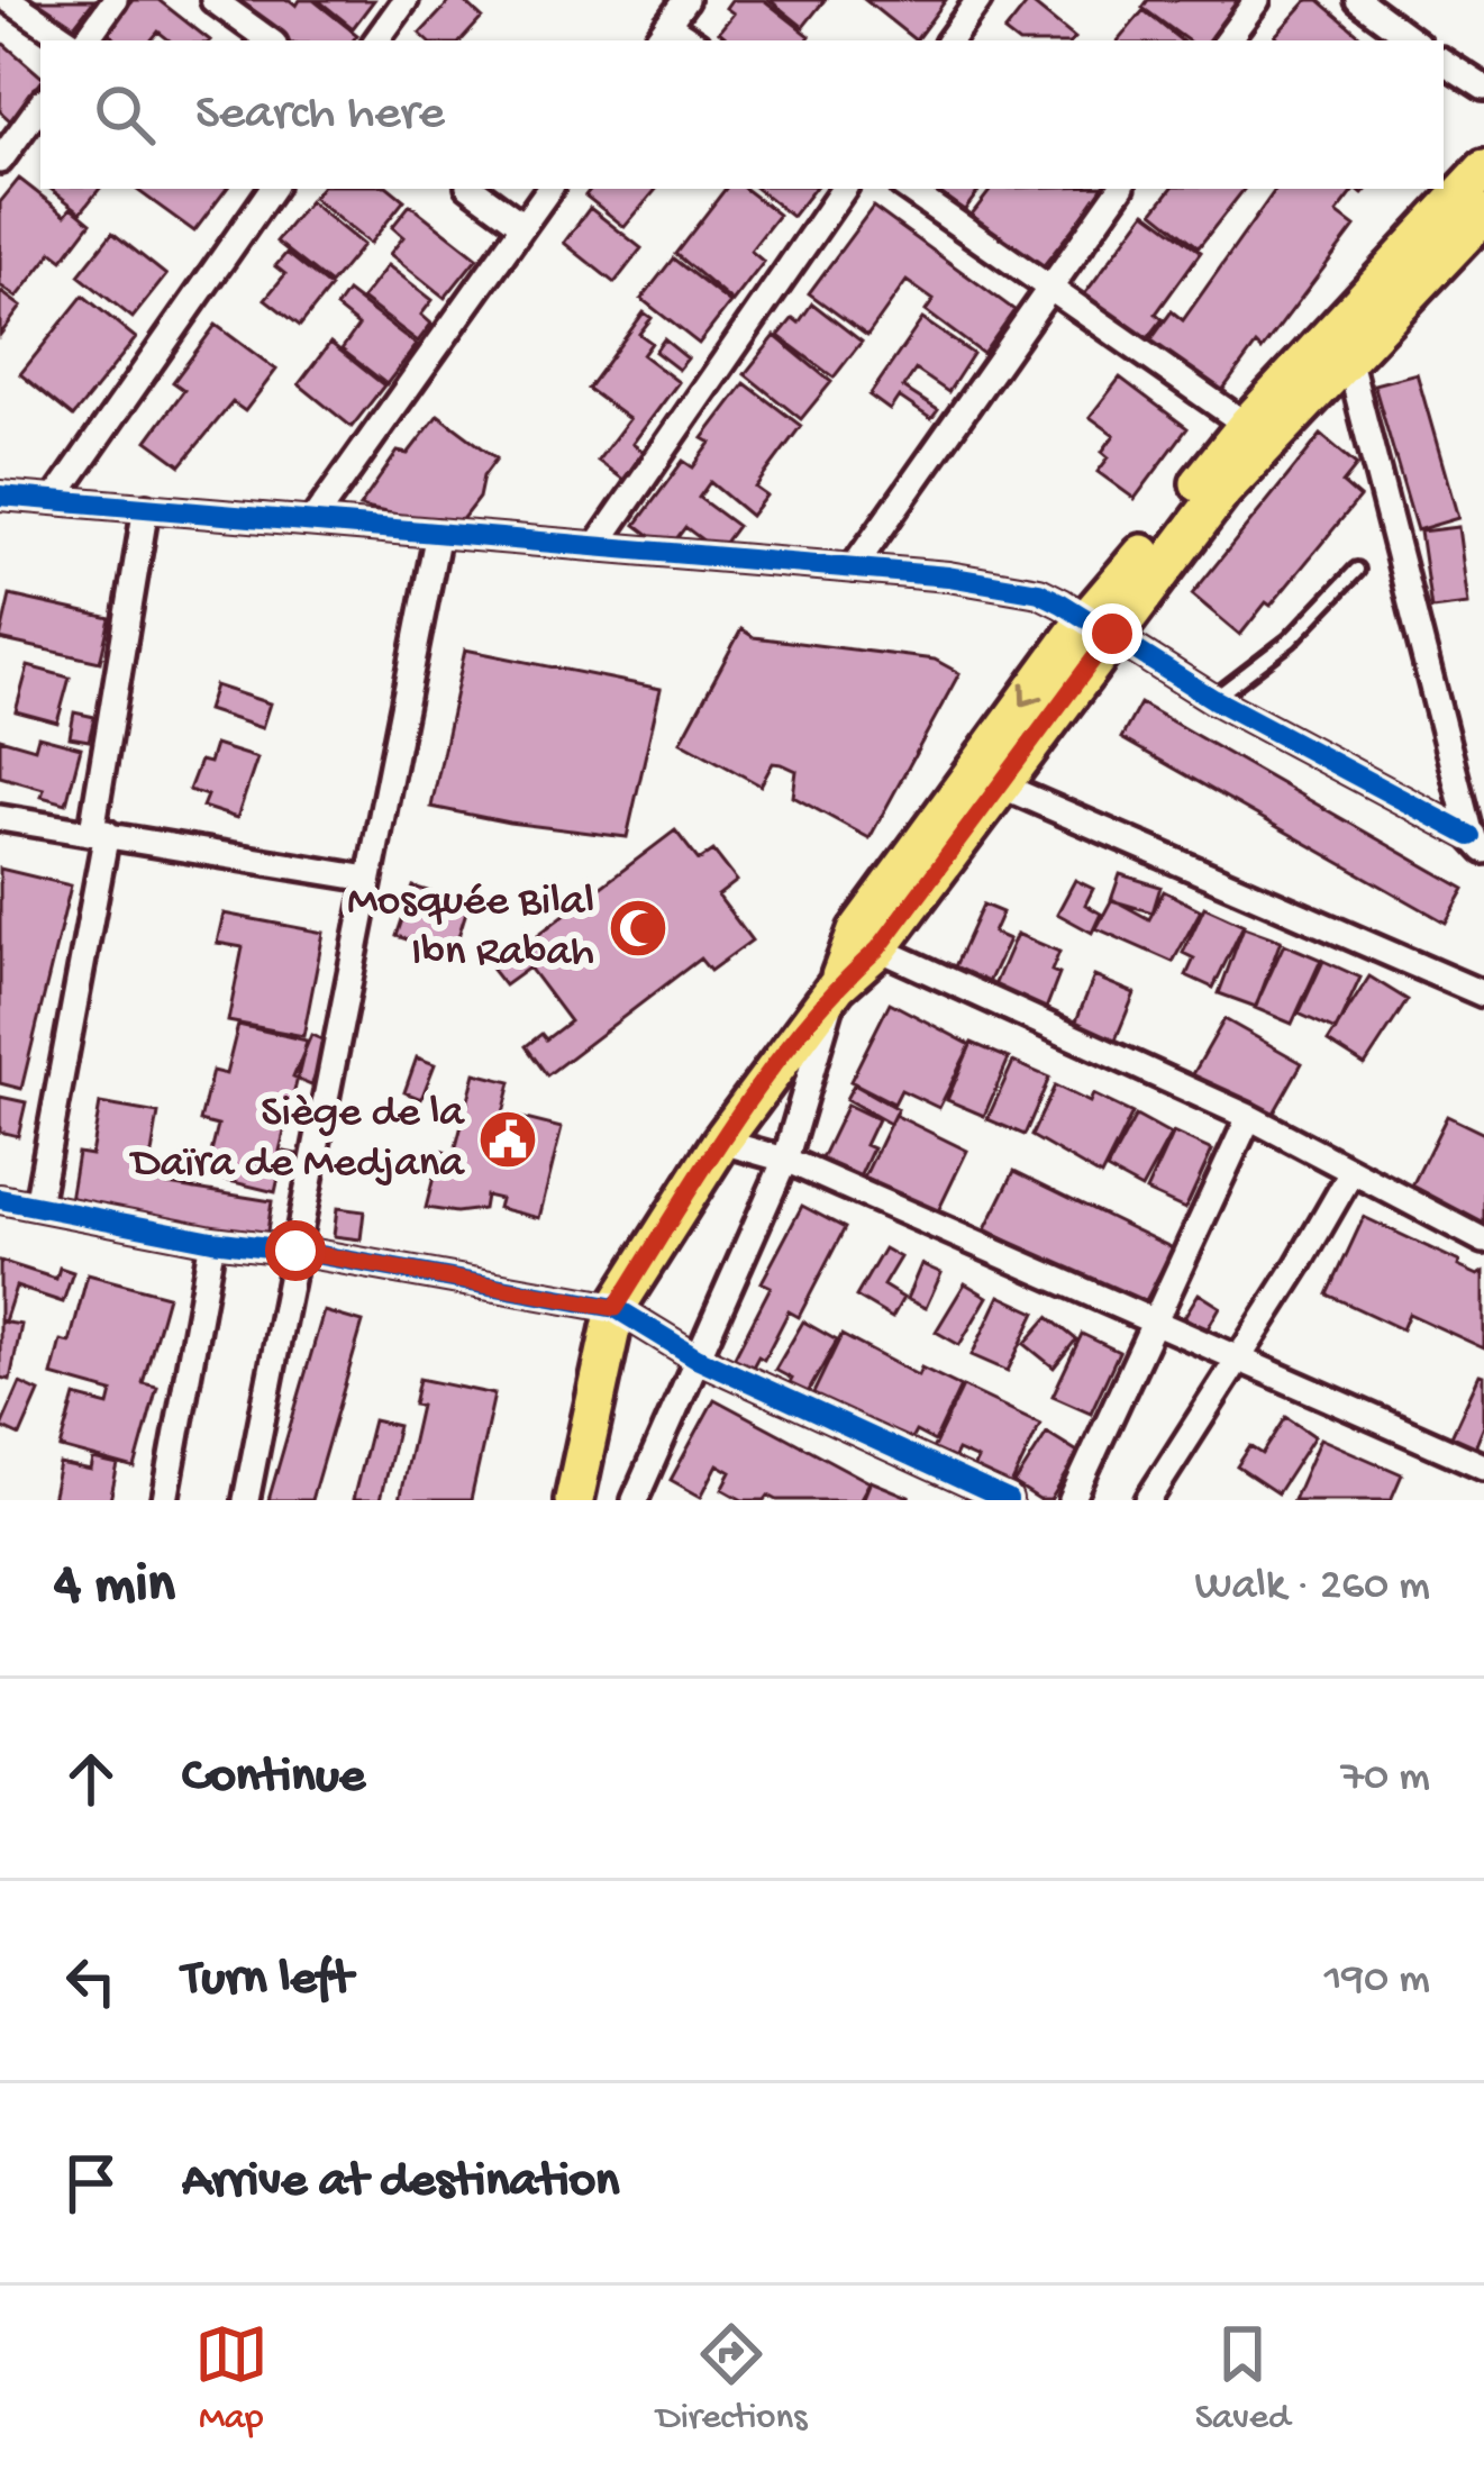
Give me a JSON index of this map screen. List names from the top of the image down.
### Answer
{
  "places": {
    "mosque": ["Mosquée Bilal Ibn Rabah"],
    "public building": ["Siège de la Daïra de Medjana"]
  },
  "page": {
    "search": "Search here",
    "heading": ["4 min", "Walk · 260 m"],
    "list": [
      ["Continue", "70 m"],
      ["Turn left", "190 m"],
      "Arrive at destination"
    ],
    "nav": ["Map", "Directions", "Saved"]
  }
}
